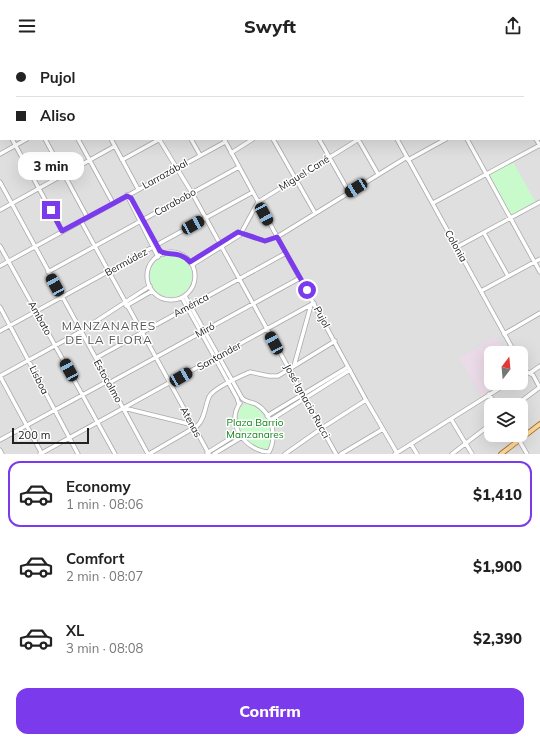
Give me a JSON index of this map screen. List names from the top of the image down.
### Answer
{
  "streets": {
    "street": [
      "Miguel Cané",
      "Larrazábal",
      "Carabobo",
      "Colonia",
      "Bermúdez",
      "América",
      "Pujol",
      "Ambato",
      "Miró",
      "Santander",
      "Lisboa",
      "Estocolmo",
      "José Ignacio Rucci",
      "Atenas"
    ]
  },
  "crossings": [
    ["Miguel Cané", "Pujol"],
    ["Larrazábal", "Pujol"],
    ["Larrazábal", "Ambato"],
    ["Larrazábal", "Estocolmo"],
    ["Larrazábal", "José Ignacio Rucci"],
    ["Larrazábal", "Atenas"],
    ["Carabobo", "Pujol"],
    ["Carabobo", "Estocolmo"],
    ["Carabobo", "José Ignacio Rucci"],
    ["Carabobo", "Atenas"],
    ["Bermúdez", "Pujol"],
    ["Bermúdez", "Ambato"],
    ["Bermúdez", "Lisboa"],
    ["Bermúdez", "Estocolmo"],
    ["Bermúdez", "José Ignacio Rucci"],
    ["Bermúdez", "Atenas"],
    ["América", "Pujol"],
    ["América", "Estocolmo"],
    ["América", "José Ignacio Rucci"],
    ["América", "Atenas"],
    ["Pujol", "Miró"],
    ["Pujol", "Santander"],
    ["Ambato", "Miró"],
    ["Ambato", "Santander"],
    ["Miró", "Lisboa"],
    ["Miró", "Estocolmo"],
    ["Miró", "José Ignacio Rucci"],
    ["Miró", "Atenas"],
    ["Santander", "Lisboa"],
    ["Santander", "Estocolmo"],
    ["Santander", "José Ignacio Rucci"],
    ["Santander", "Atenas"]
  ],
  "districts": ["MANZANARES DE LA FLORA"],
  "parks": ["Plaza Barrio Manzanares"],
  "scale_bar": "200 m",
  "north": "top",
  "page": {
    "header": "Swyft",
    "banner": ["Pujol", "Aliso"],
    "bubble": "3 min",
    "scale": "200 m",
    "list": [
      {
        "name": "Economy",
        "note": "1 min · 08:06",
        "value": "$1,410"
      },
      {
        "name": "Comfort",
        "note": "2 min · 08:07",
        "value": "$1,900"
      },
      {
        "name": "XL",
        "note": "3 min · 08:08",
        "value": "$2,390"
      }
    ],
    "buttons": "Confirm"
  }
}
